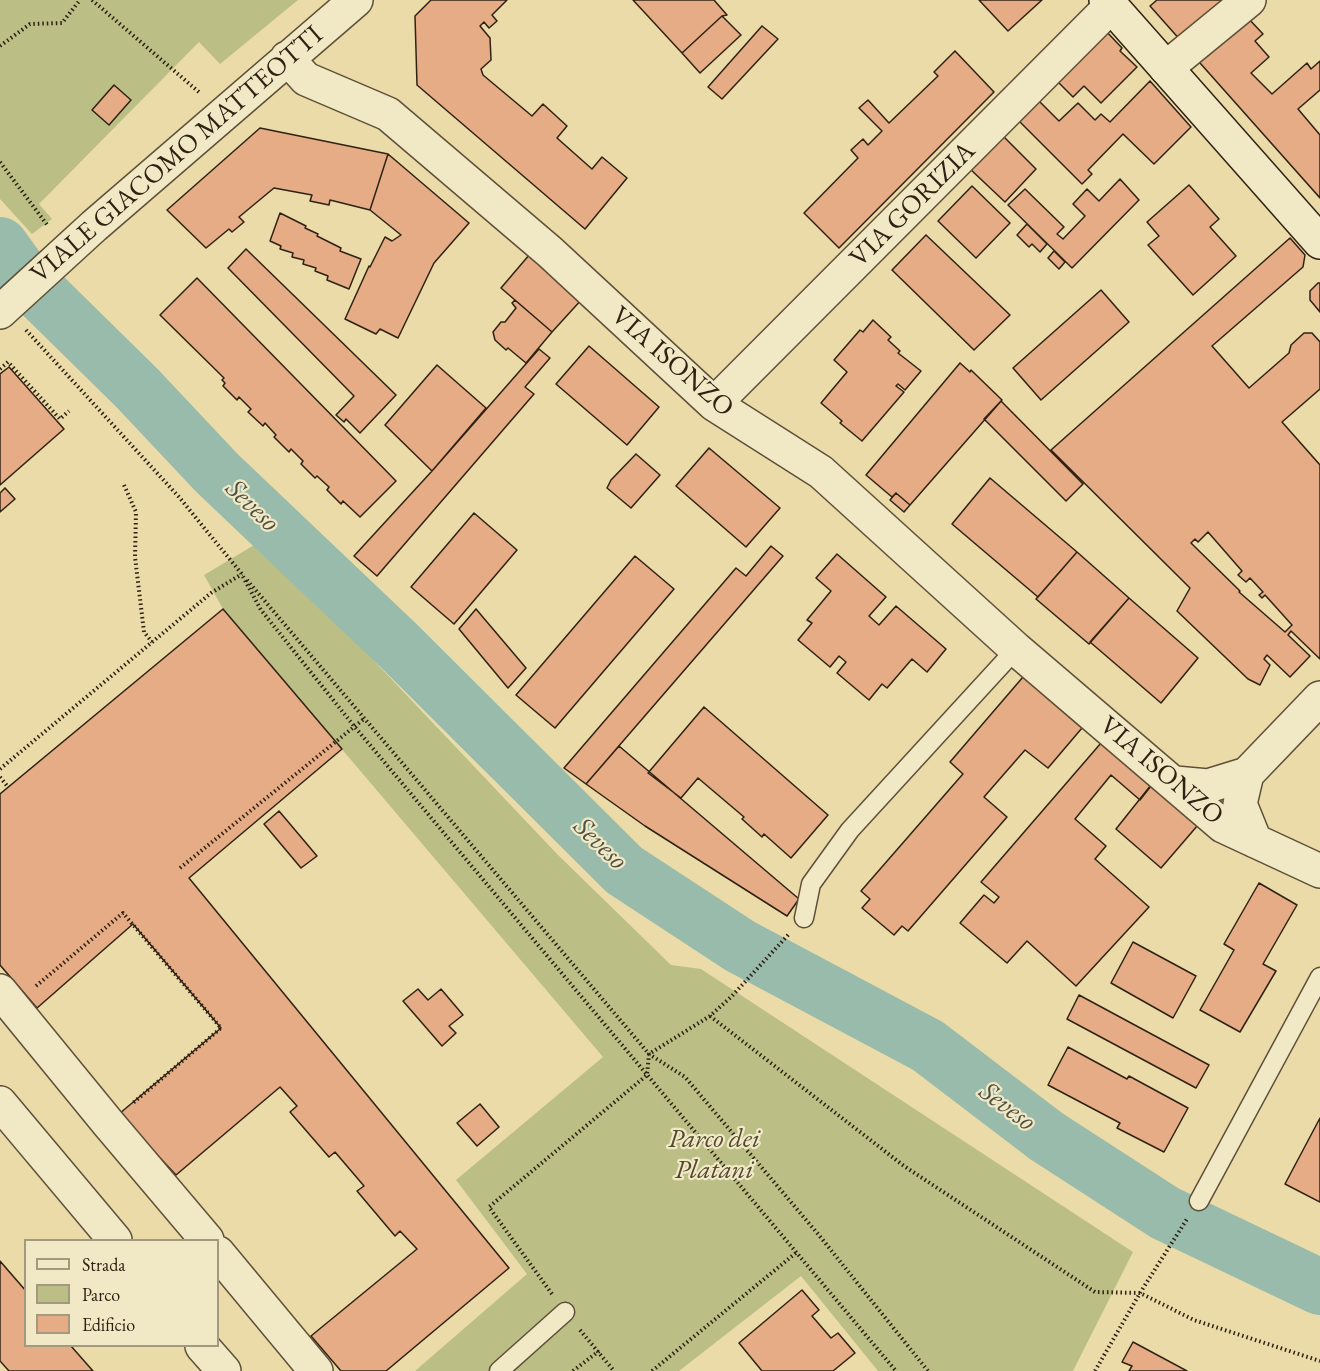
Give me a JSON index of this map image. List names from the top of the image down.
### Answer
{
  "streets": {
    "street": ["VIALE GIACOMO MATTEOTTI", "VIA GORIZIA", "VIA ISONZO"]
  },
  "crossings": [
    ["VIALE GIACOMO MATTEOTTI", "VIA ISONZO"],
    ["VIA GORIZIA", "VIA ISONZO"]
  ],
  "water": ["Seveso"],
  "parks": ["Parco dei Platani"],
  "legend": ["Strada", "Parco", "Edificio"]
}
